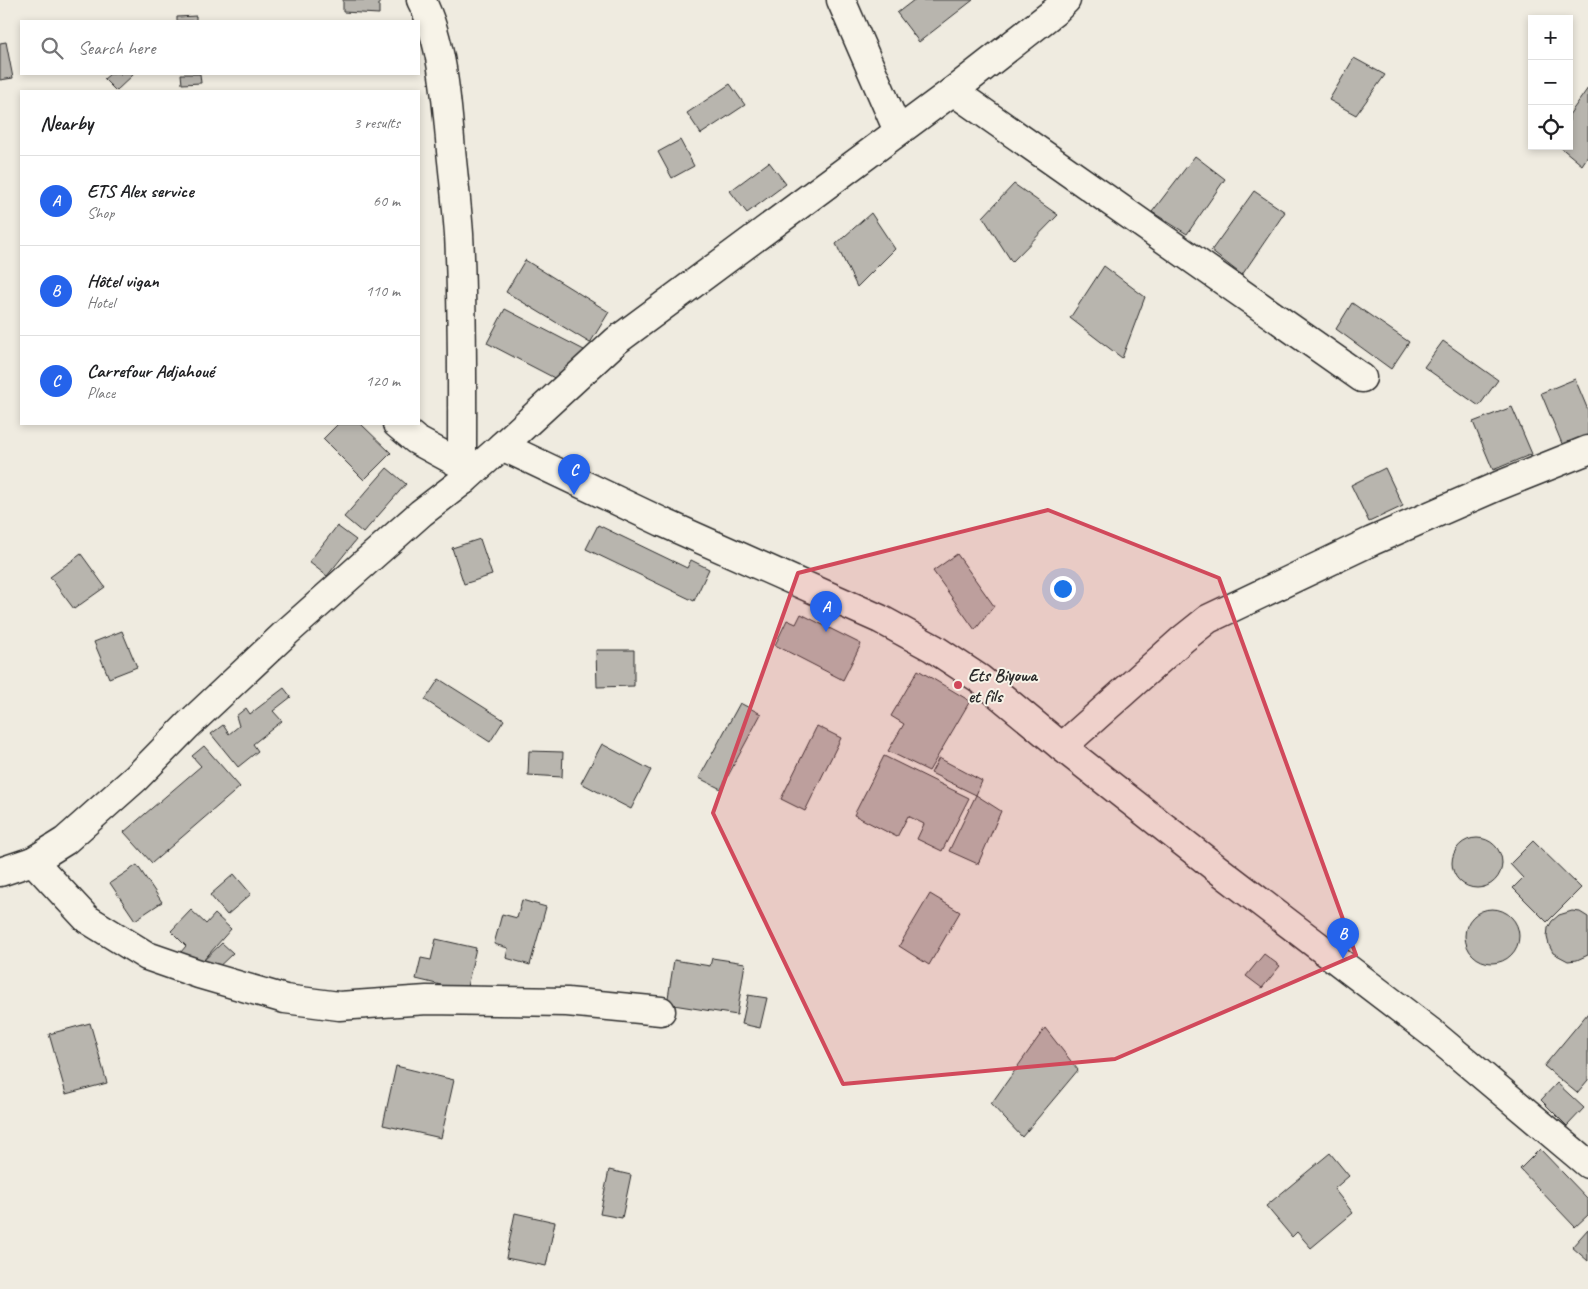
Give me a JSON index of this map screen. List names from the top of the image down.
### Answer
{
  "places": ["Ets Biyowa et fils"],
  "page": {
    "map_buttons": ["+", "−"],
    "search": "Search here",
    "heading": ["Nearby", "3 results"],
    "list": [
      {
        "mark": "A",
        "name": "ETS Alex service",
        "note": "Shop",
        "value": "60 m"
      },
      {
        "mark": "B",
        "name": "Hôtel vigan",
        "note": "Hotel",
        "value": "110 m"
      },
      {
        "mark": "C",
        "name": "Carrefour Adjahoué",
        "note": "Place",
        "value": "120 m"
      }
    ],
    "pins": ["C", "A", "B"]
  }
}
